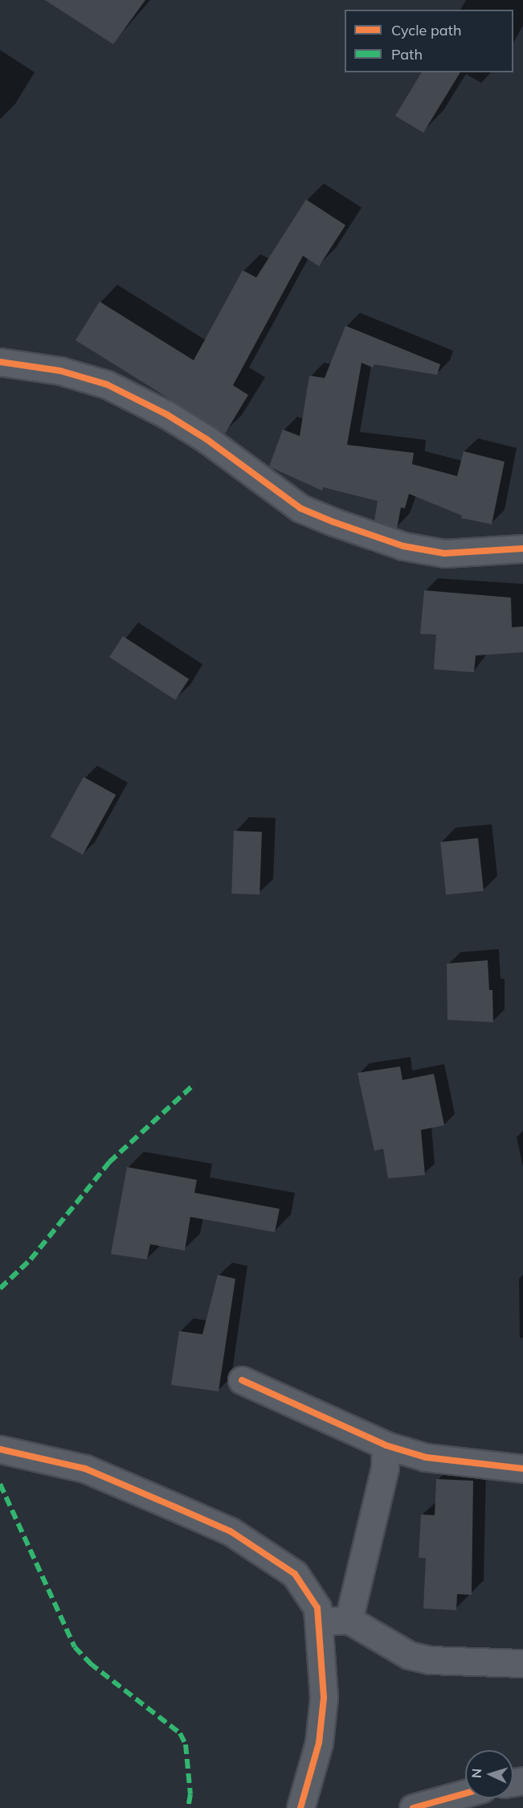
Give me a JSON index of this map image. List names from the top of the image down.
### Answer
{
  "legend": ["Cycle path", "Path"],
  "north": "left"
}
